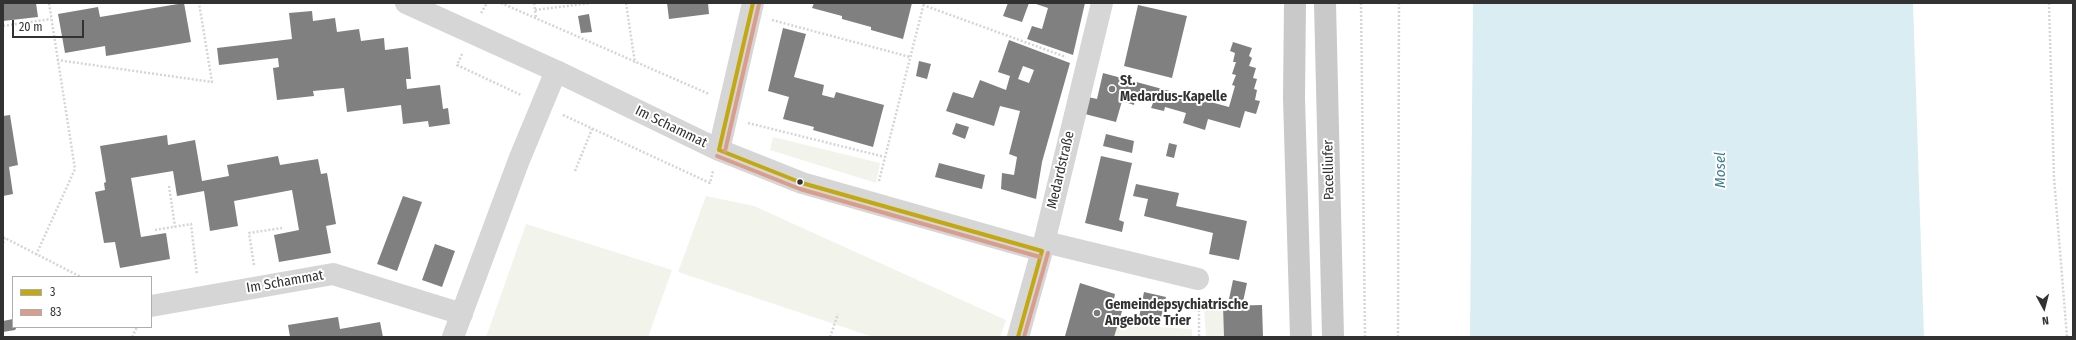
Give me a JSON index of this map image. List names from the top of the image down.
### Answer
{
  "streets": {
    "main road": ["Pacelliufer"],
    "street": ["Im Schammat", "Medardstraße"]
  },
  "crossings": [
    ["Im Schammat", "Medardstraße"]
  ],
  "water": ["Mosel"],
  "places": ["St. Medardus-Kapelle", "Gemeindepsychiatrische Angebote Trier"],
  "lines": ["transit line 3", "transit line 83"],
  "legend": ["3", "83"],
  "scale_bar": "20 m",
  "north": "bottom"
}
